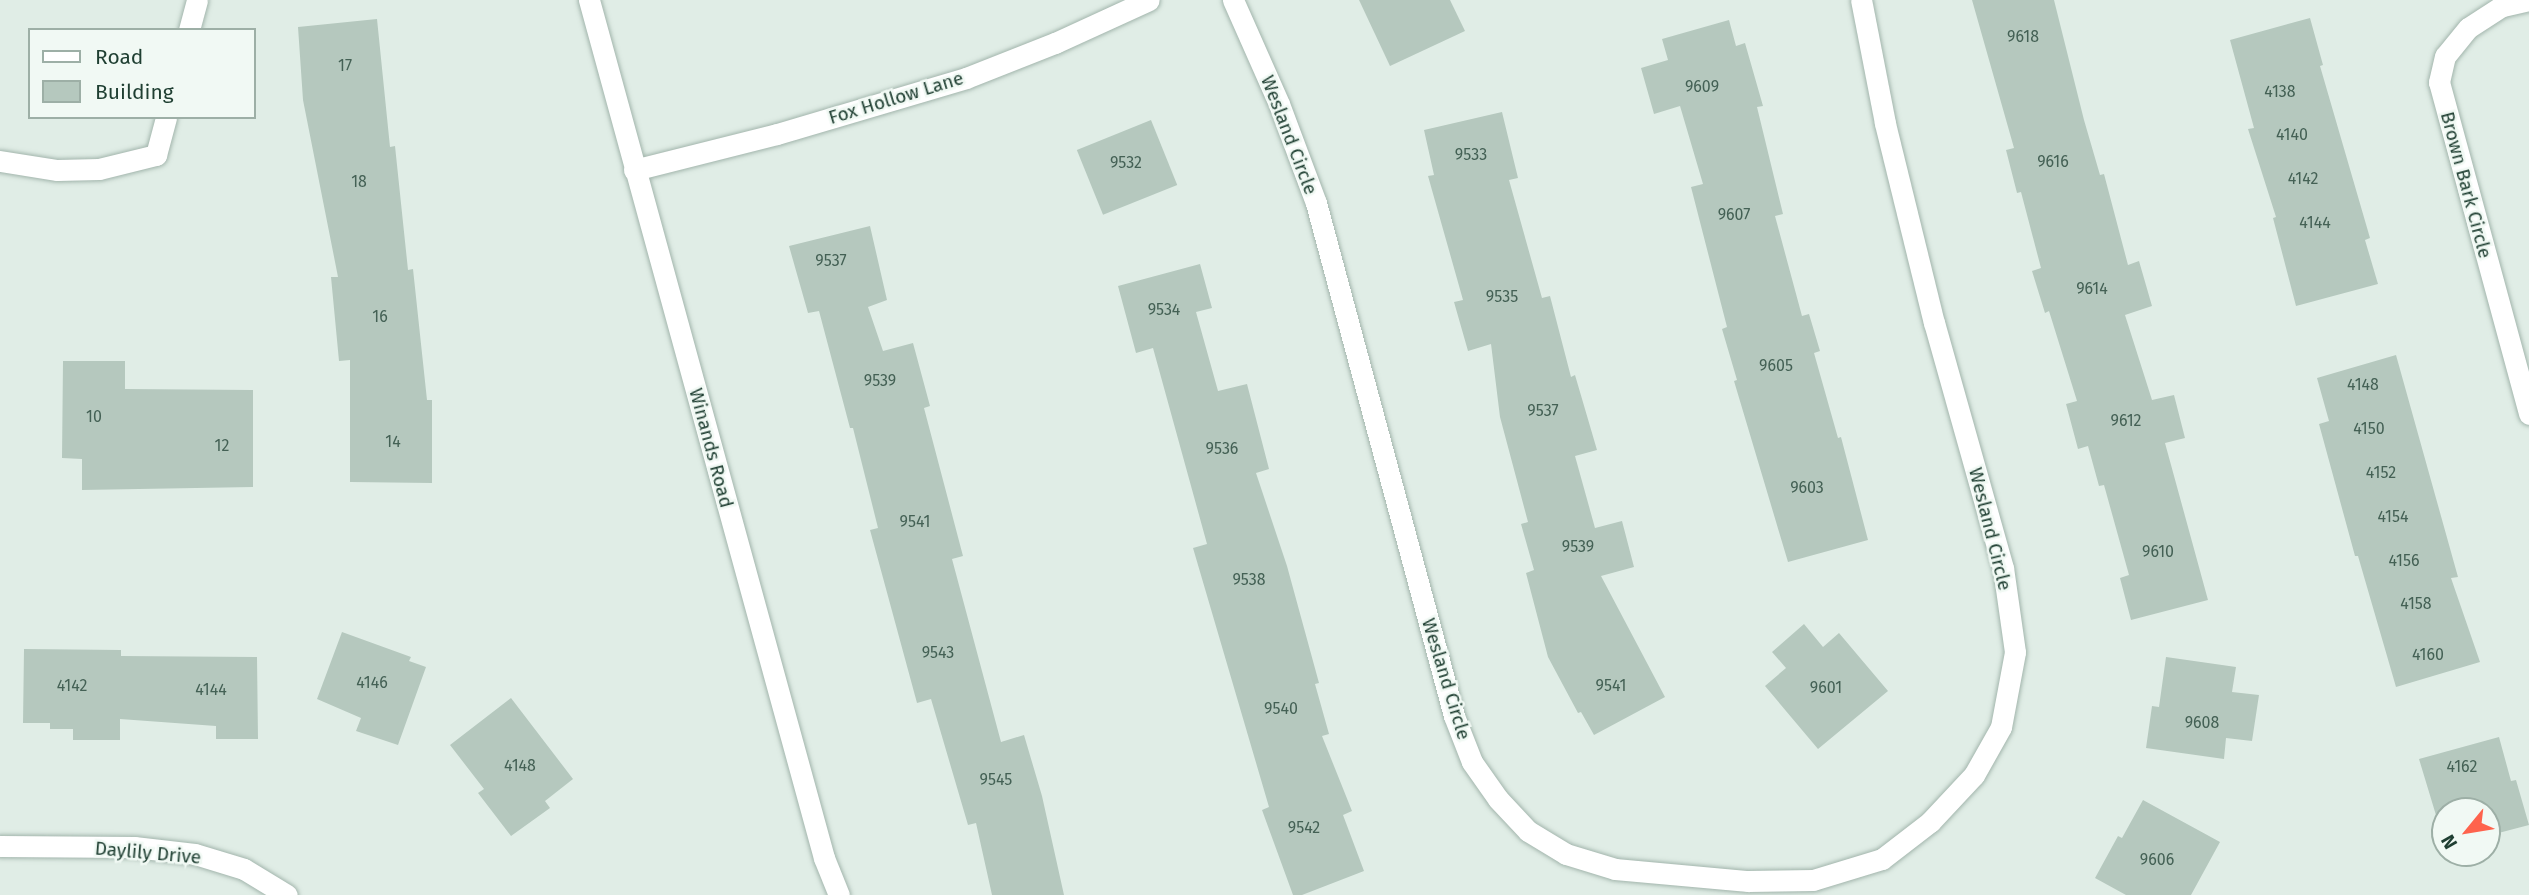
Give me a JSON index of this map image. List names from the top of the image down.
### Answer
{
  "streets": {
    "street": [
      "Fox Hollow Lane",
      "Wesland Circle",
      "Brown Bark Circle",
      "Winands Road",
      "Daylily Drive"
    ]
  },
  "crossings": [
    ["Fox Hollow Lane", "Winands Road"]
  ],
  "house_numbers": [
    "9618",
    "17",
    "9609",
    "4138",
    "4140",
    "9533",
    "9616",
    "9532",
    "4142",
    "18",
    "9607",
    "4144",
    "9537",
    "9614",
    "9535",
    "9534",
    "16",
    "9605",
    "9539",
    "4148",
    "9537",
    "10",
    "9612",
    "4150",
    "14",
    "12",
    "9536",
    "4152",
    "9603",
    "4154",
    "9541",
    "9539",
    "9610",
    "4156",
    "9538",
    "4158",
    "9543",
    "4160",
    "4146",
    "4142",
    "9541",
    "9601",
    "4144",
    "9540",
    "9608",
    "4148",
    "4162",
    "9545",
    "9542",
    "9606"
  ],
  "legend": ["Road", "Building"],
  "north": "bottom left"
}
